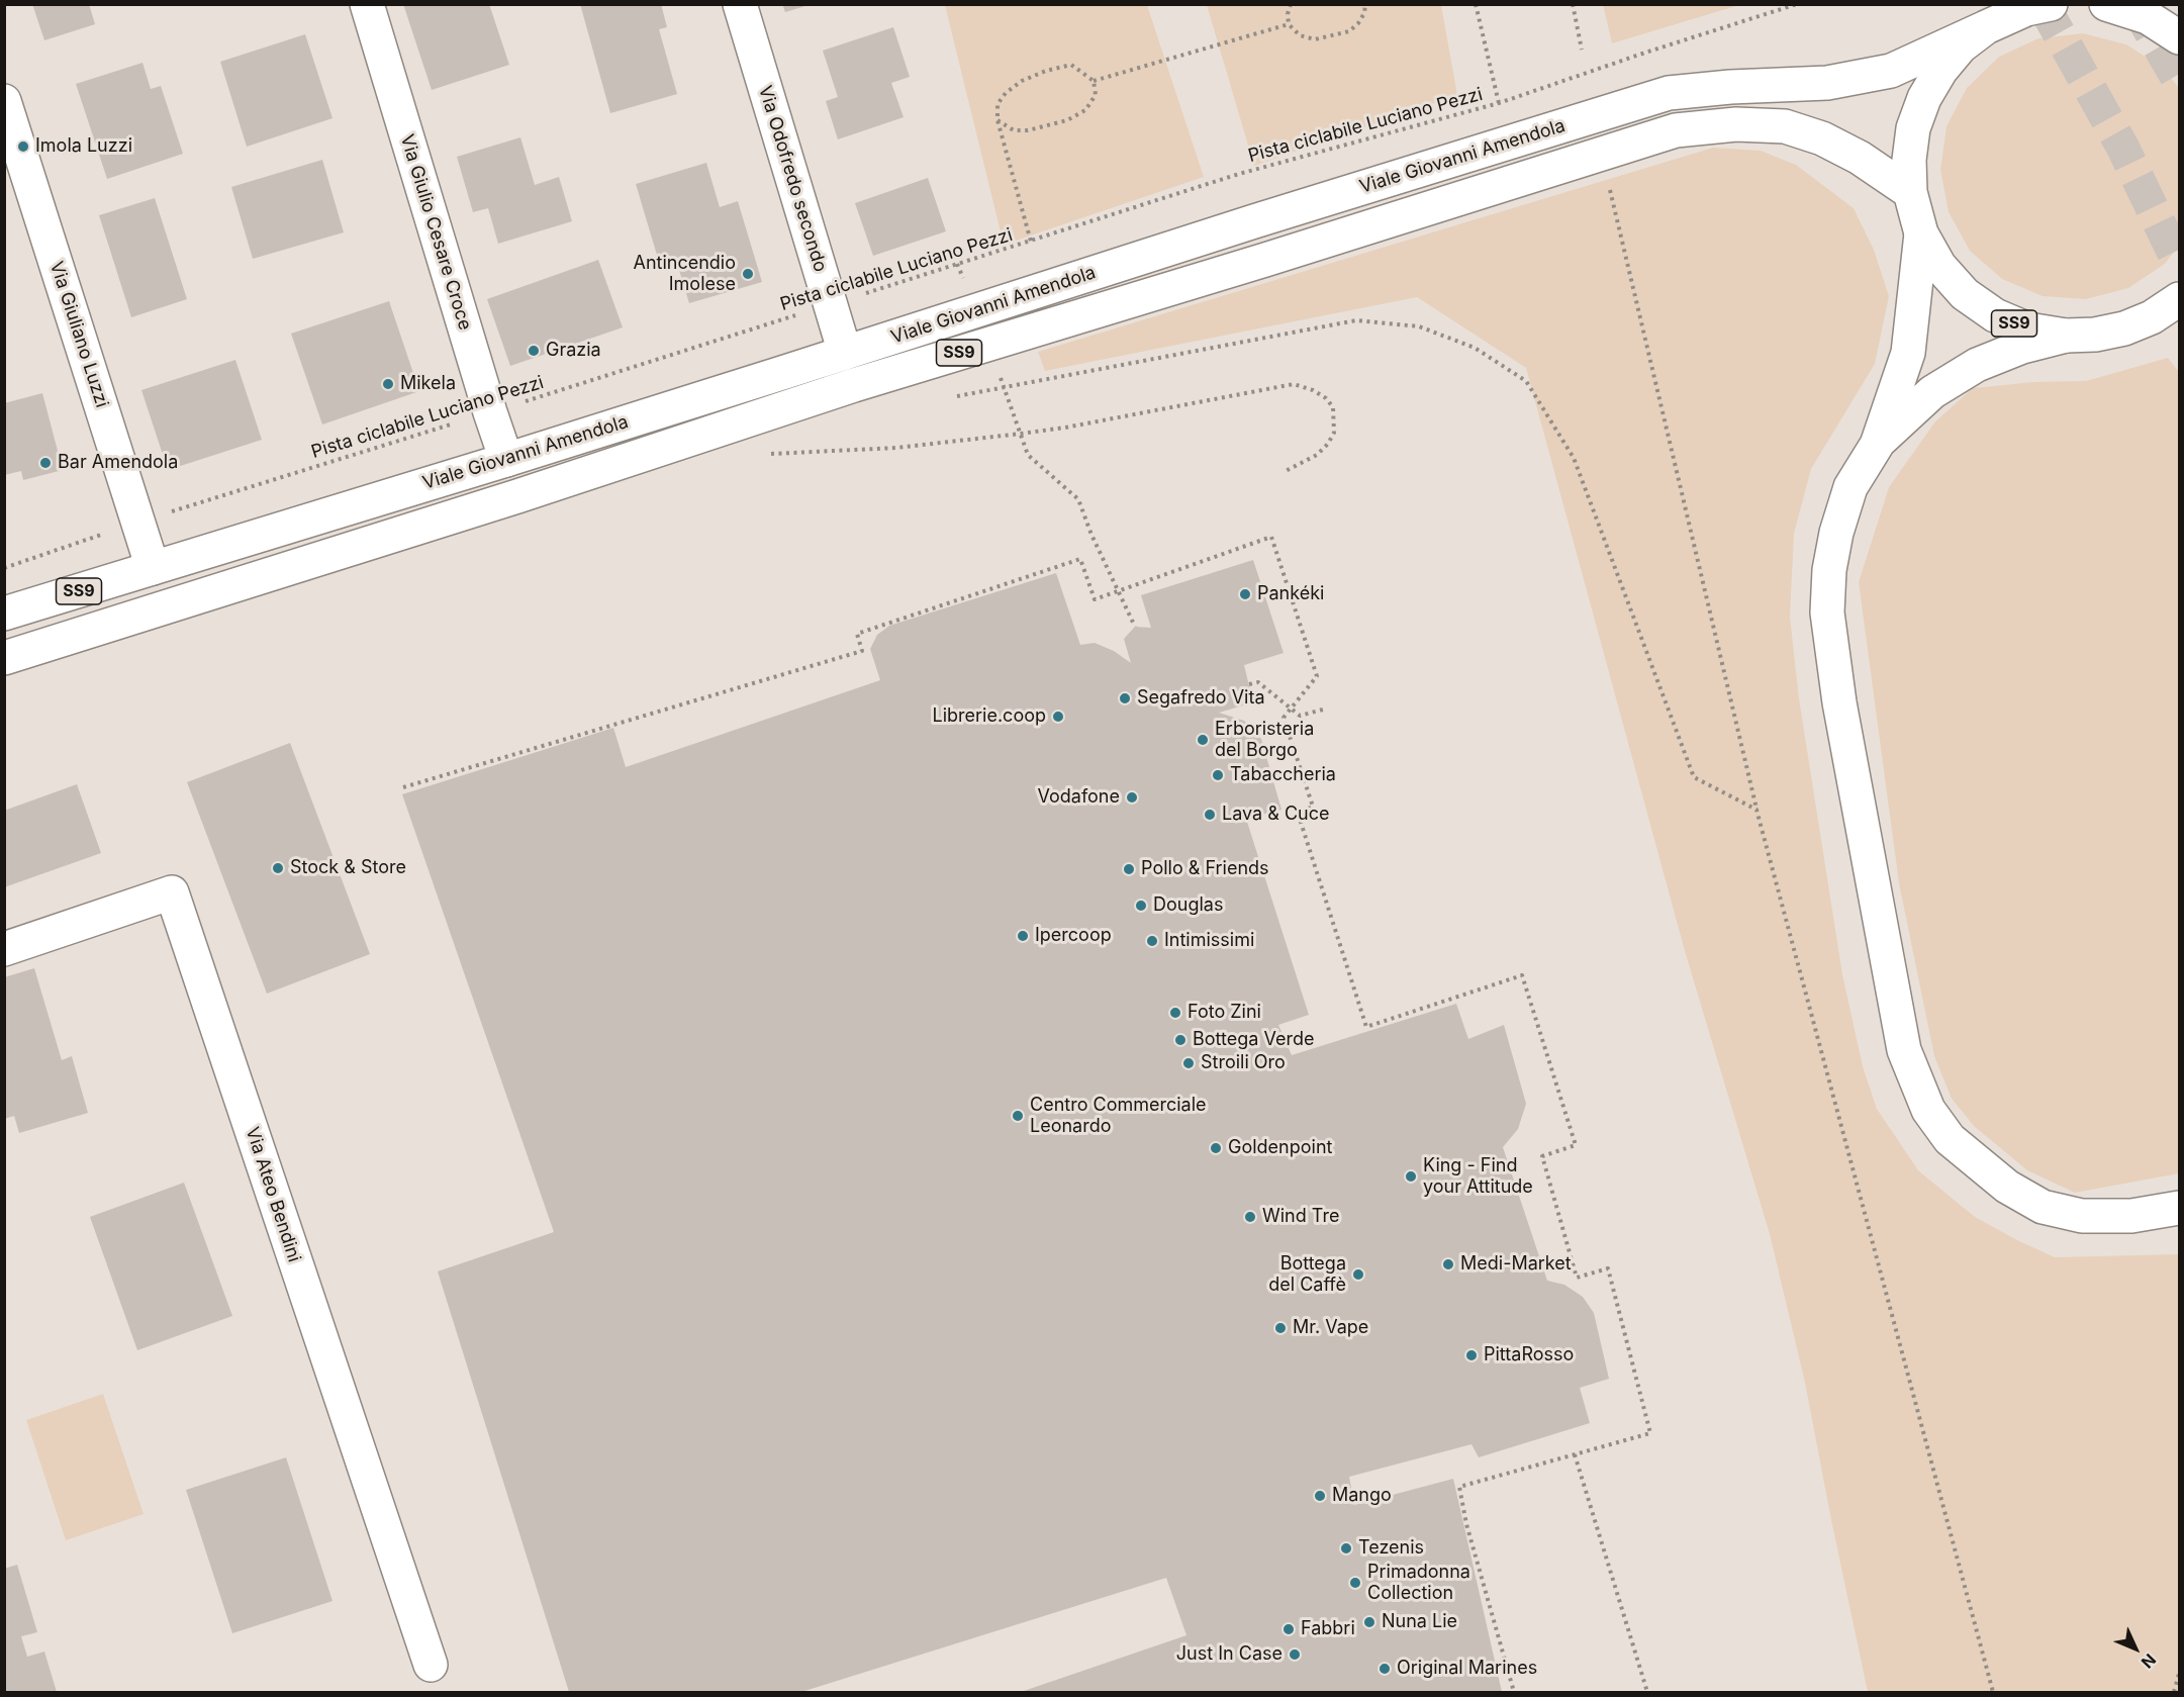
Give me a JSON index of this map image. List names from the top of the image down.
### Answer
{
  "streets": {
    "main road": [
      "Viale Giovanni Amendola",
      "Via Odofredo secondo",
      "Via Giulio Cesare Croce",
      "SS9",
      "Via Giuliano Luzzi",
      "Via Ateo Bendini"
    ],
    "path": ["Pista ciclabile Luciano Pezzi"]
  },
  "crossings": [
    ["Pista ciclabile Luciano Pezzi", "Via Odofredo secondo"],
    ["Pista ciclabile Luciano Pezzi", "Via Giulio Cesare Croce"],
    ["Pista ciclabile Luciano Pezzi", "Via Giuliano Luzzi"],
    ["Viale Giovanni Amendola", "Via Odofredo secondo"],
    ["Viale Giovanni Amendola", "Via Giulio Cesare Croce"],
    ["Viale Giovanni Amendola", "SS9"],
    ["Viale Giovanni Amendola", "Via Giuliano Luzzi"]
  ],
  "places": [
    "Imola Luzzi",
    "Antincendio Imolese",
    "Grazia",
    "Mikela",
    "Bar Amendola",
    "Pankéki",
    "Segafredo Vita",
    "Librerie.coop",
    "Erboristeria del Borgo",
    "Tabaccheria",
    "Vodafone",
    "Lava & Cuce",
    "Stock & Store",
    "Pollo & Friends",
    "Douglas",
    "Ipercoop",
    "Intimissimi",
    "Foto Zini",
    "Bottega Verde",
    "Stroili Oro",
    "Centro Commerciale Leonardo",
    "Goldenpoint",
    "King - Find your Attitude",
    "Wind Tre",
    "Medi-Market",
    "Bottega del Caffè",
    "Mr. Vape",
    "PittaRosso",
    "Mango",
    "Tezenis",
    "Primadonna Collection",
    "Nuna Lie",
    "Fabbri",
    "Just In Case",
    "Original Marines"
  ],
  "north": "bottom right"
}
